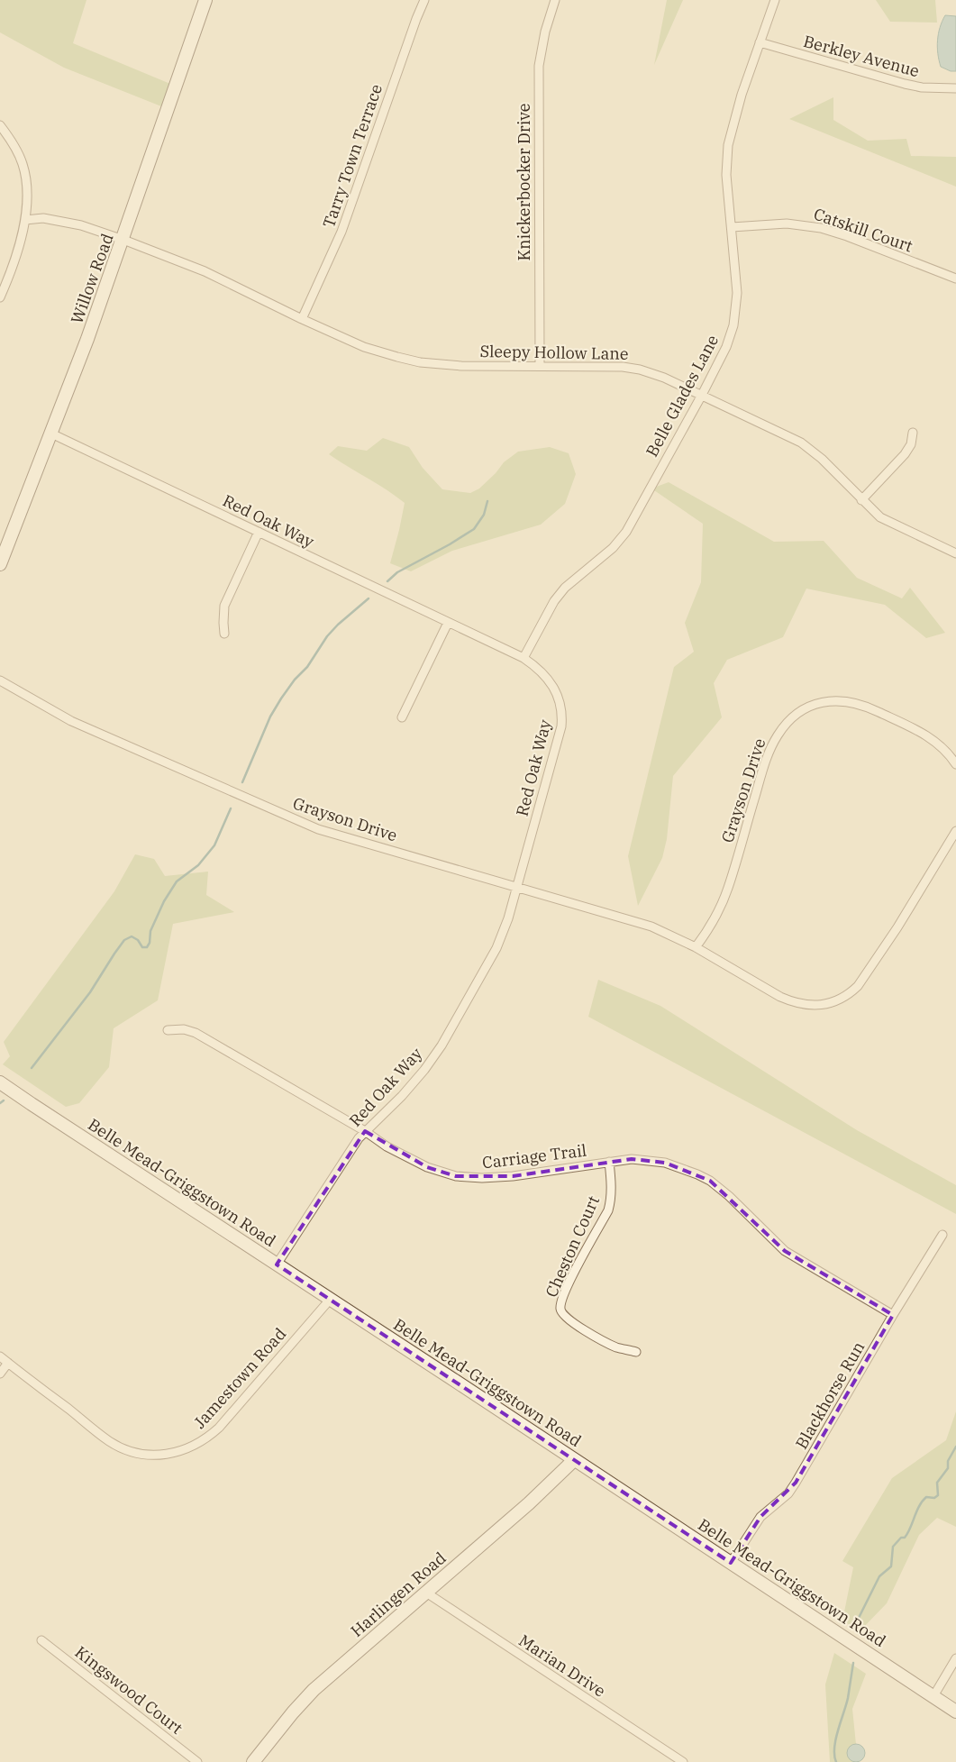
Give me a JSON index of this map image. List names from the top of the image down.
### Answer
{
  "streets": {
    "street": [
      "Berkley Avenue",
      "Tarry Town Terrace",
      "Knickerbocker Drive",
      "Catskill Court",
      "Willow Road",
      "Sleepy Hollow Lane",
      "Belle Glades Lane",
      "Red Oak Way",
      "Grayson Drive",
      "Carriage Trail",
      "Belle Mead-Griggstown Road",
      "Cheston Court",
      "Jamestown Road",
      "Blackhorse Run",
      "Harlingen Road",
      "Marian Drive",
      "Kingswood Court"
    ]
  },
  "crossings": [
    ["Berkley Avenue", "Belle Glades Lane"],
    ["Tarry Town Terrace", "Sleepy Hollow Lane"],
    ["Knickerbocker Drive", "Sleepy Hollow Lane"],
    ["Catskill Court", "Belle Glades Lane"],
    ["Willow Road", "Sleepy Hollow Lane"],
    ["Willow Road", "Red Oak Way"],
    ["Sleepy Hollow Lane", "Belle Glades Lane"],
    ["Belle Glades Lane", "Red Oak Way"],
    ["Red Oak Way", "Grayson Drive"],
    ["Red Oak Way", "Carriage Trail"],
    ["Red Oak Way", "Belle Mead-Griggstown Road"],
    ["Carriage Trail", "Cheston Court"],
    ["Carriage Trail", "Blackhorse Run"],
    ["Belle Mead-Griggstown Road", "Jamestown Road"],
    ["Belle Mead-Griggstown Road", "Blackhorse Run"],
    ["Belle Mead-Griggstown Road", "Harlingen Road"],
    ["Harlingen Road", "Marian Drive"]
  ]
}
